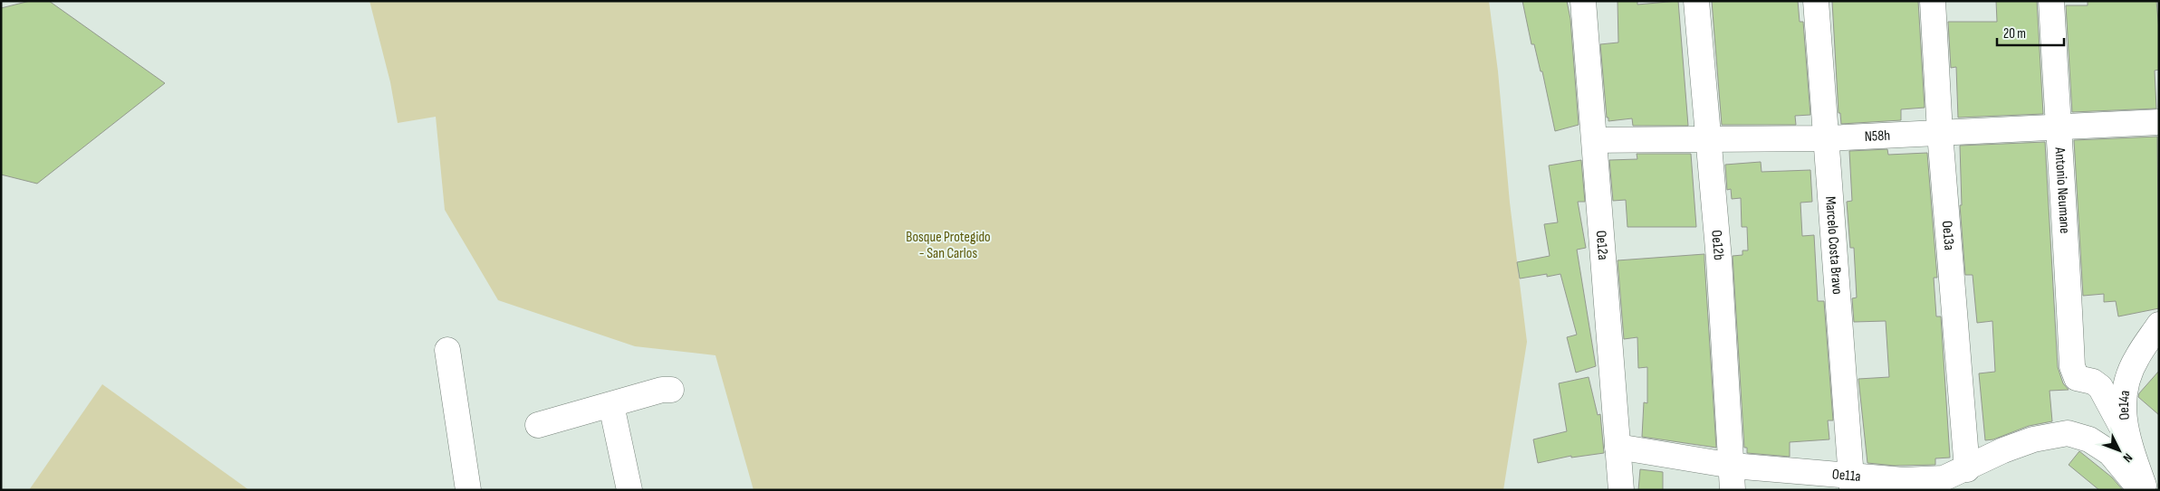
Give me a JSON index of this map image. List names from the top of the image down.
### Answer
{
  "streets": {
    "street": [
      "N58h",
      "Antonio Neumane",
      "Oe13a",
      "Oe12a",
      "Oe12b",
      "Marcelo Costa Bravo",
      "Oe14a",
      "Oe11a"
    ]
  },
  "crossings": [
    ["N58h", "Antonio Neumane"],
    ["N58h", "Oe13a"],
    ["N58h", "Oe12a"],
    ["N58h", "Oe12b"],
    ["N58h", "Marcelo Costa Bravo"],
    ["Antonio Neumane", "Oe14a"],
    ["Oe13a", "Oe11a"],
    ["Oe12a", "Oe11a"],
    ["Oe12b", "Oe11a"],
    ["Marcelo Costa Bravo", "Oe11a"]
  ],
  "parks": ["Bosque Protegido - San Carlos"],
  "scale_bar": "20 m",
  "north": "bottom right"
}
